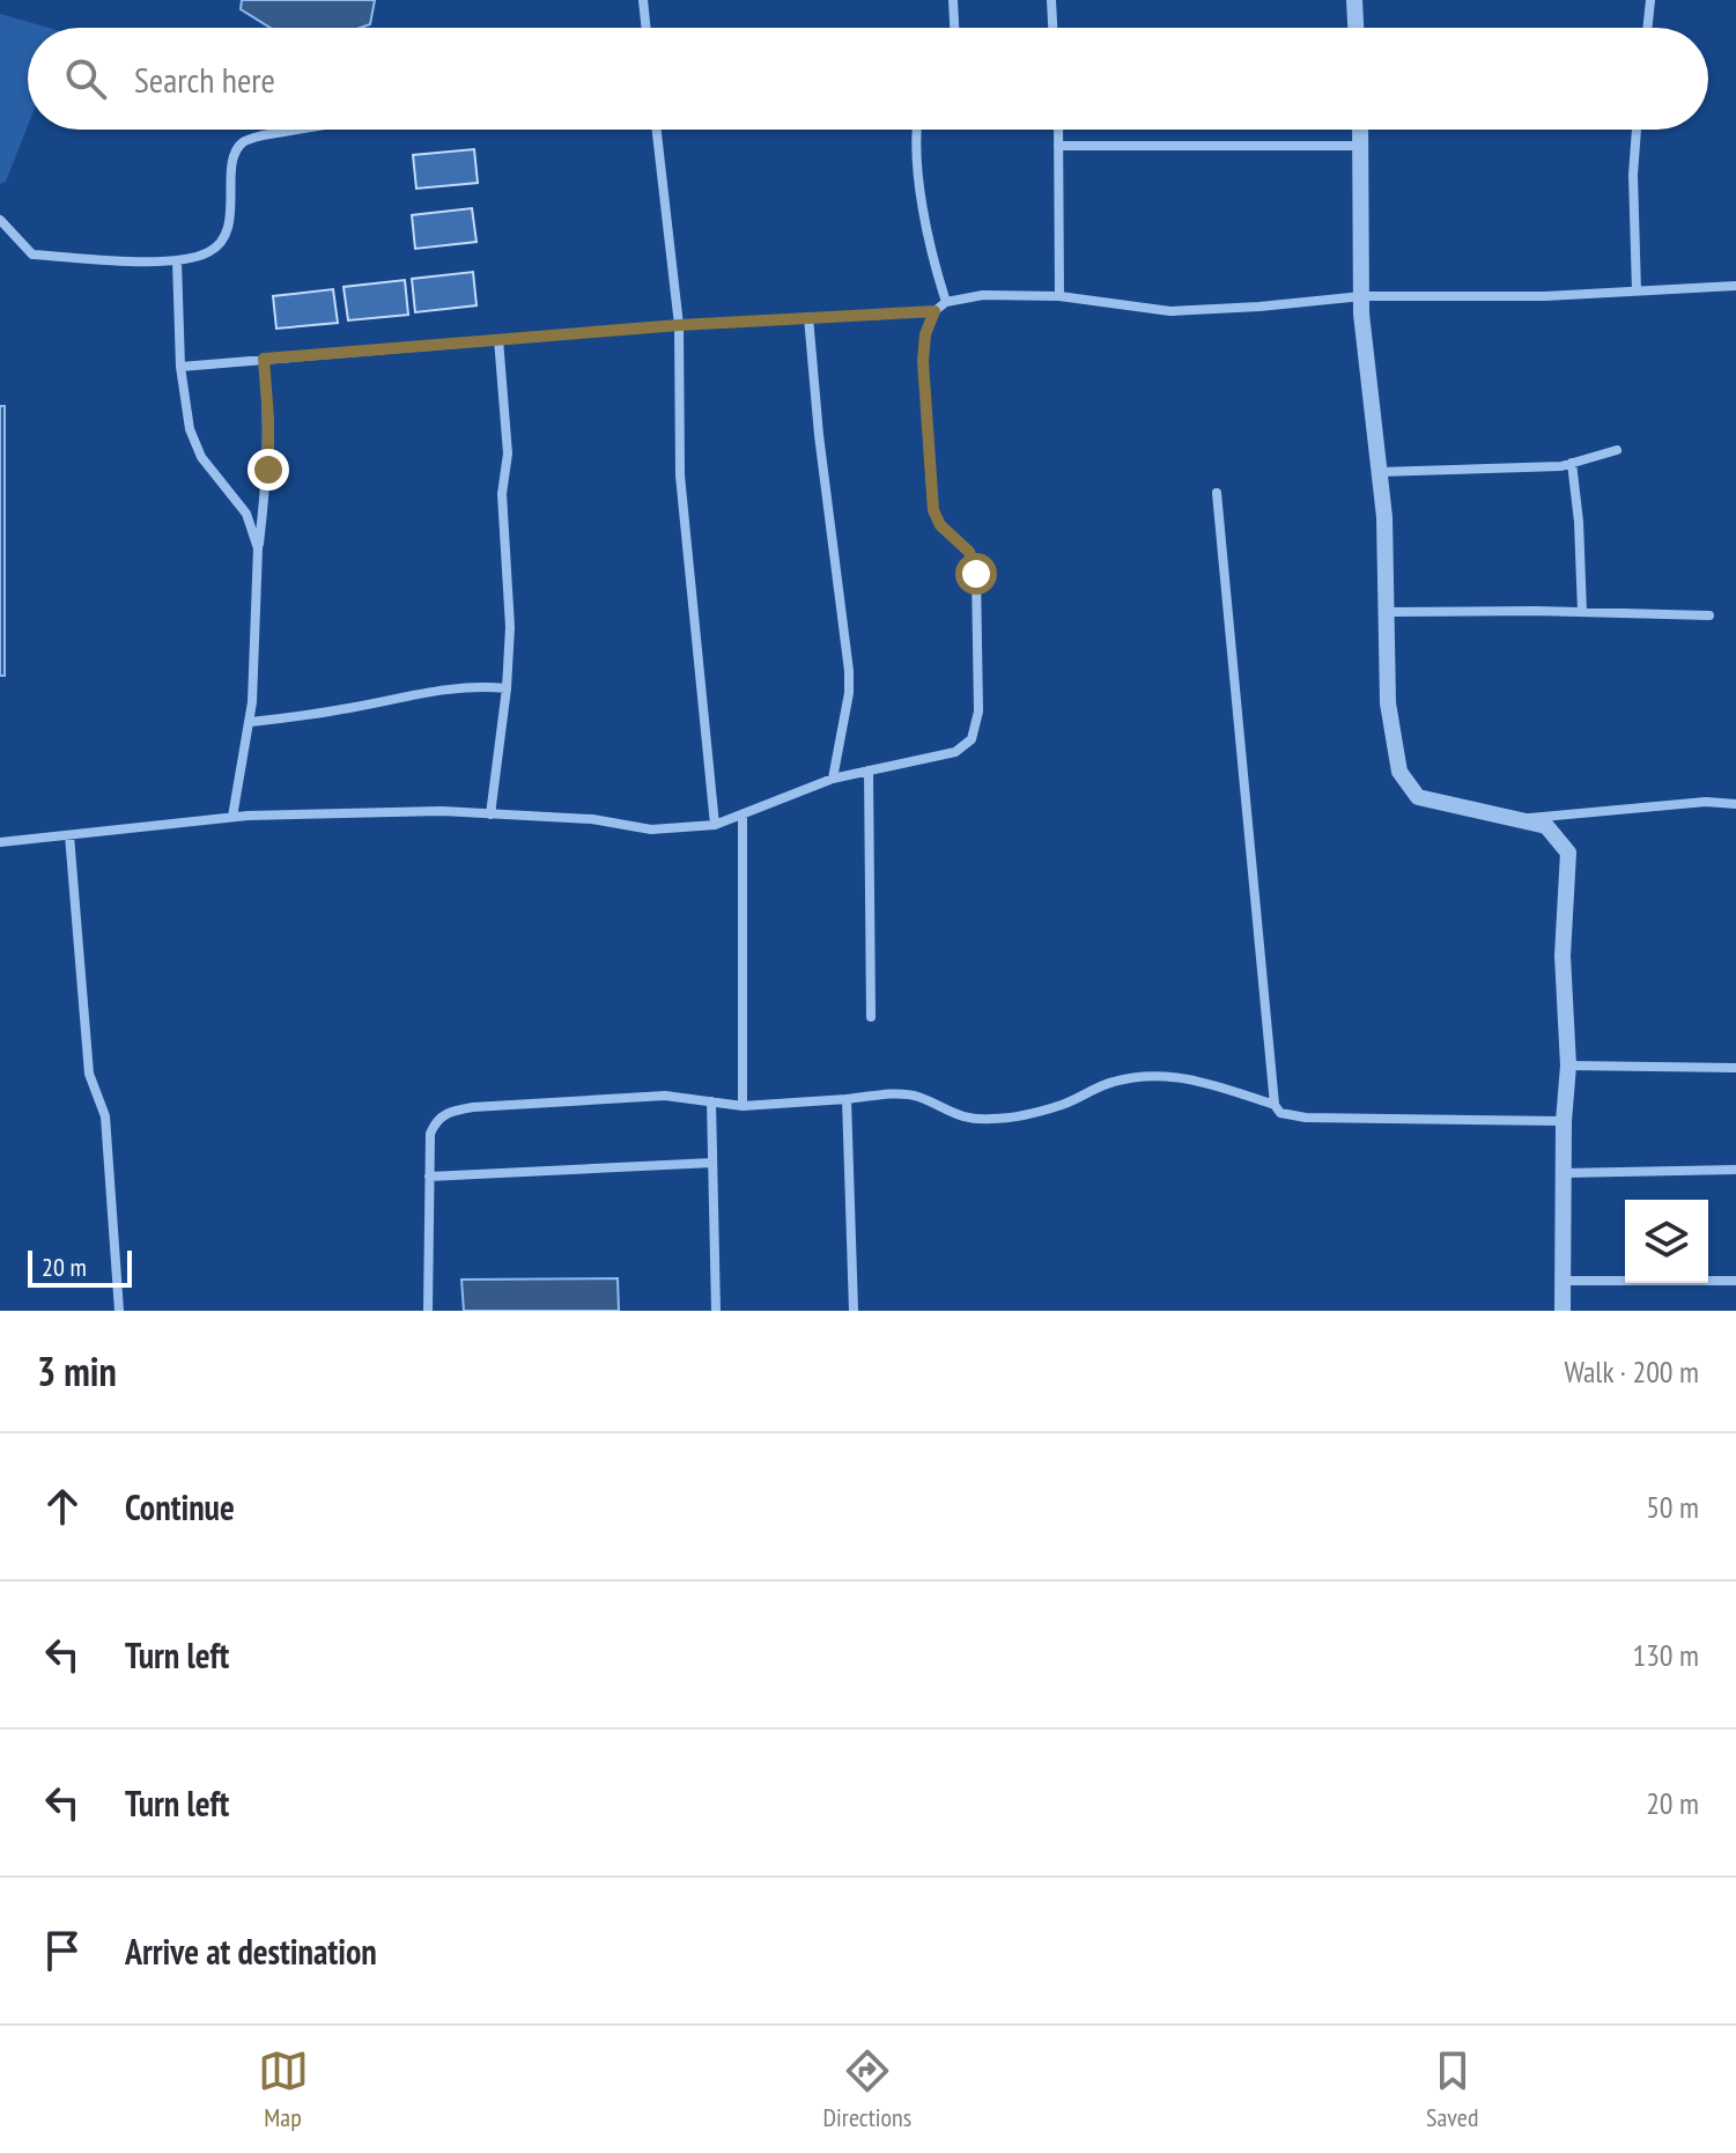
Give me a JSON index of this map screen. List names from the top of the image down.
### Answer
{
  "scale_bar": "20 m",
  "page": {
    "search": "Search here",
    "scale": "20 m",
    "heading": ["3 min", "Walk · 200 m"],
    "list": [
      ["Continue", "50 m"],
      ["Turn left", "130 m"],
      ["Turn left", "20 m"],
      "Arrive at destination"
    ],
    "nav": ["Map", "Directions", "Saved"]
  }
}
